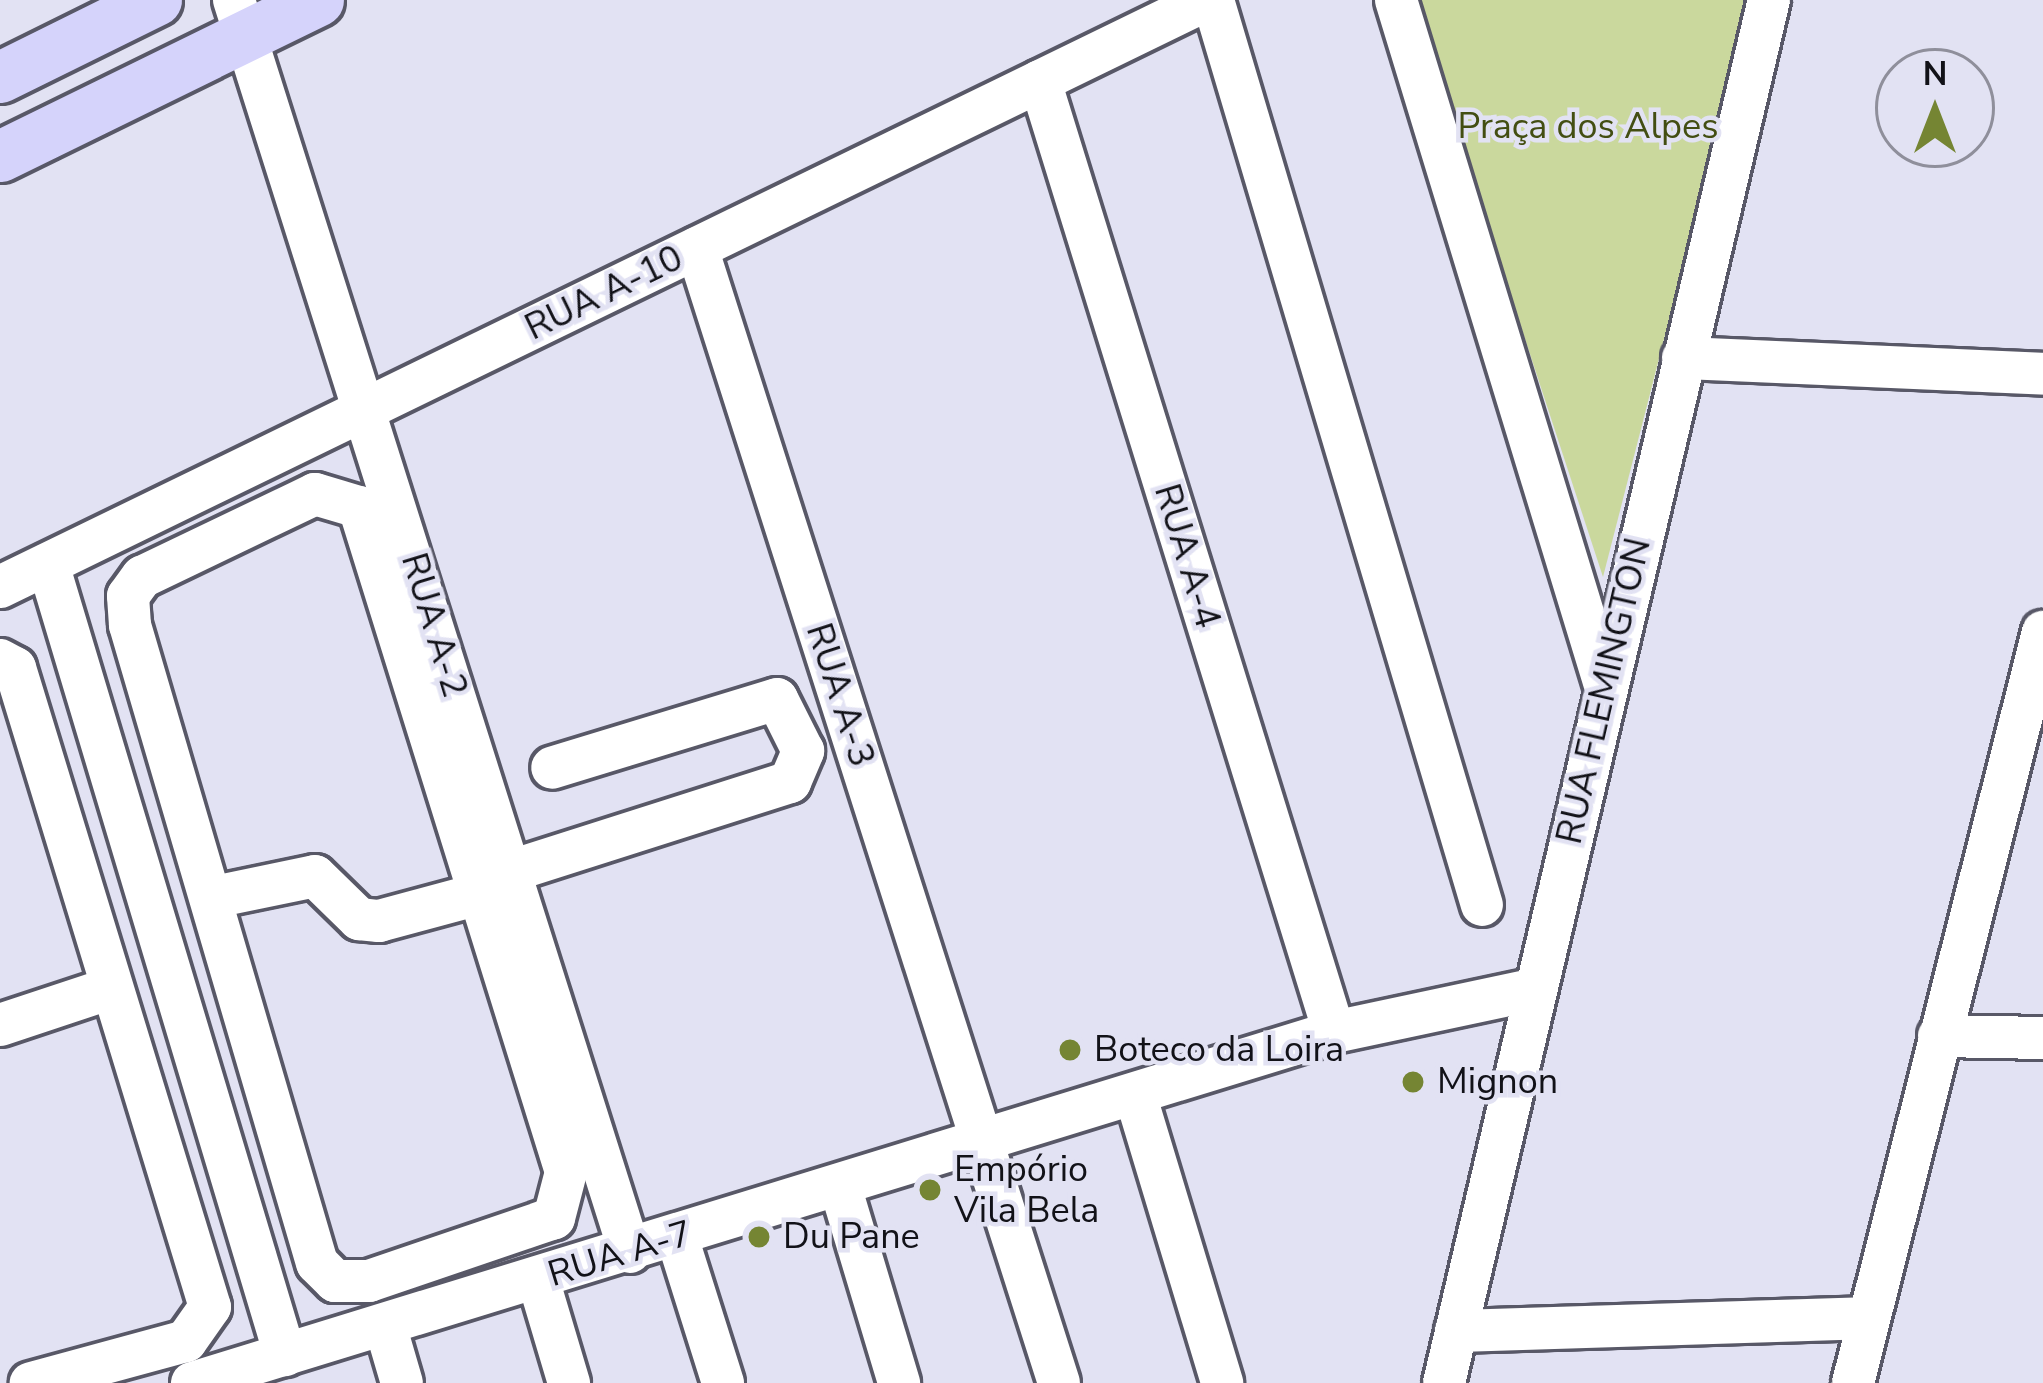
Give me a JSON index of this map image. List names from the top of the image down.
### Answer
{
  "streets": {
    "street": [
      "RUA A-10",
      "RUA A-4",
      "RUA A-2",
      "RUA FLEMINGTON",
      "RUA A-3",
      "RUA A-7"
    ]
  },
  "crossings": [
    ["RUA A-10", "RUA A-4"],
    ["RUA A-10", "RUA A-2"],
    ["RUA A-10", "RUA A-3"],
    ["RUA A-4", "RUA A-7"],
    ["RUA A-2", "RUA A-7"],
    ["RUA FLEMINGTON", "RUA A-7"],
    ["RUA A-3", "RUA A-7"]
  ],
  "parks": ["Praça dos Alpes"],
  "places": [
    "Boteco da Loira",
    "Mignon",
    "Empório Vila Bela",
    "Du Pane"
  ],
  "north": "top"
}
